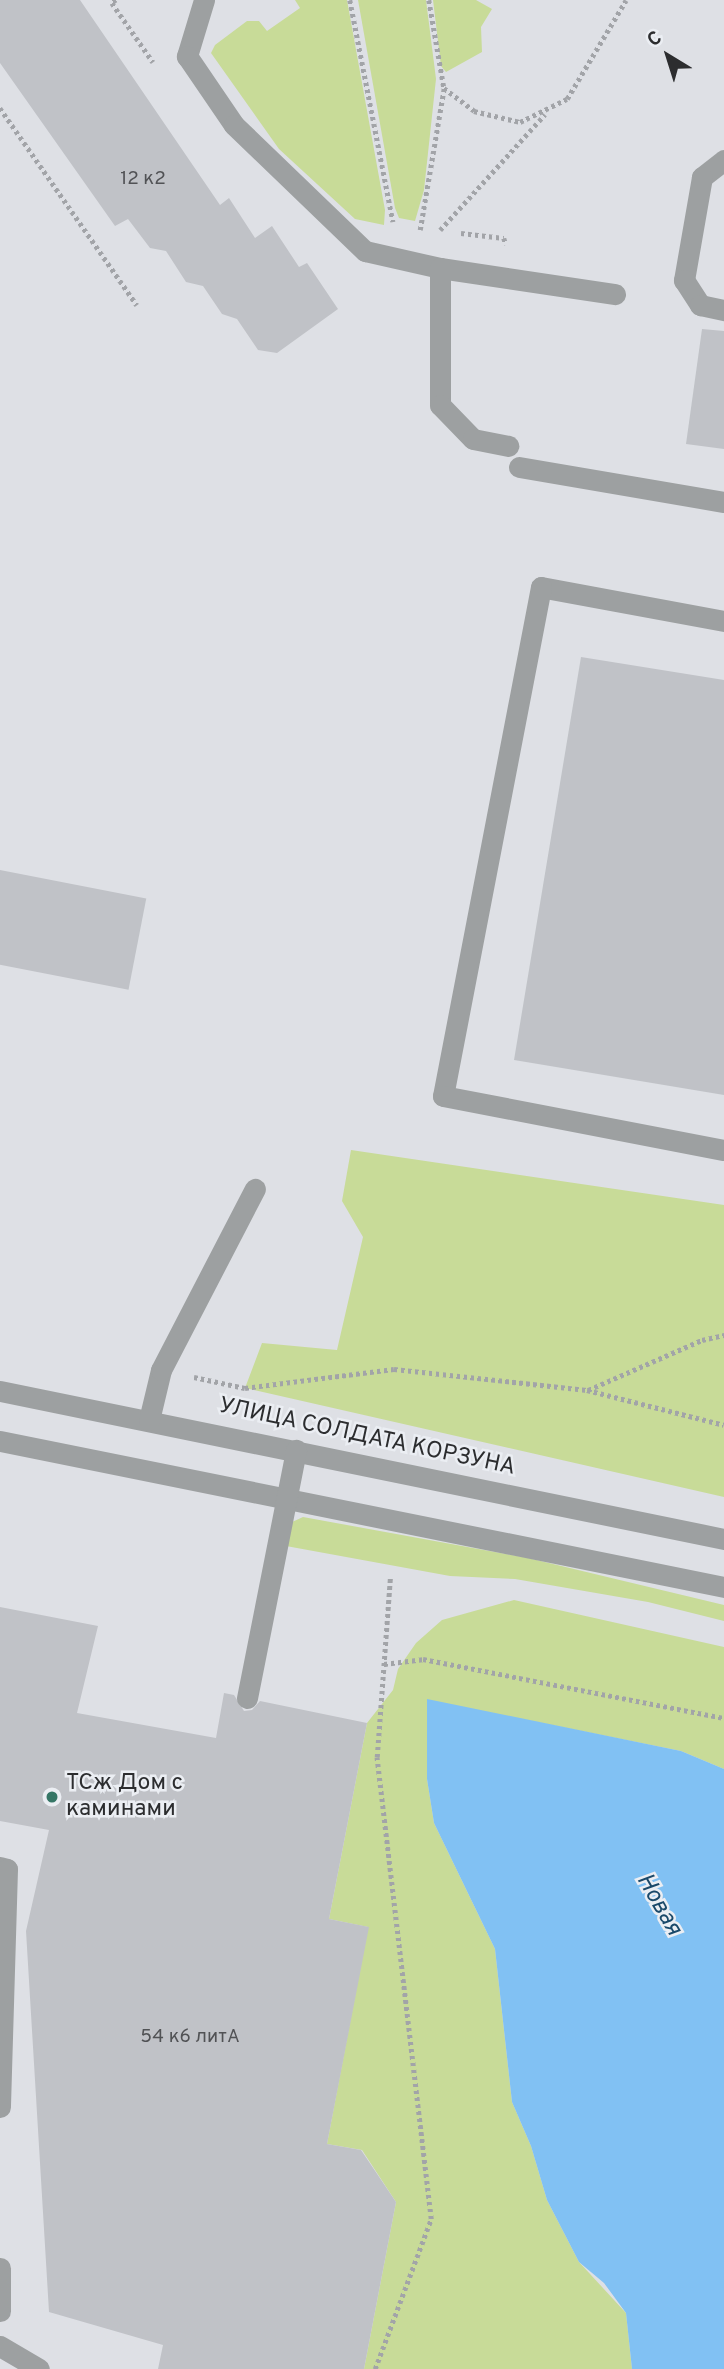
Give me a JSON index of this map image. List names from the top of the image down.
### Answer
{
  "streets": {
    "street": ["УЛИЦА СОЛДАТА КОРЗУНА"]
  },
  "water": ["Новая"],
  "places": ["ТСж Дом с каминами"],
  "house_numbers": ["12 к2", "54 к6 литА"],
  "north": "top left"
}
